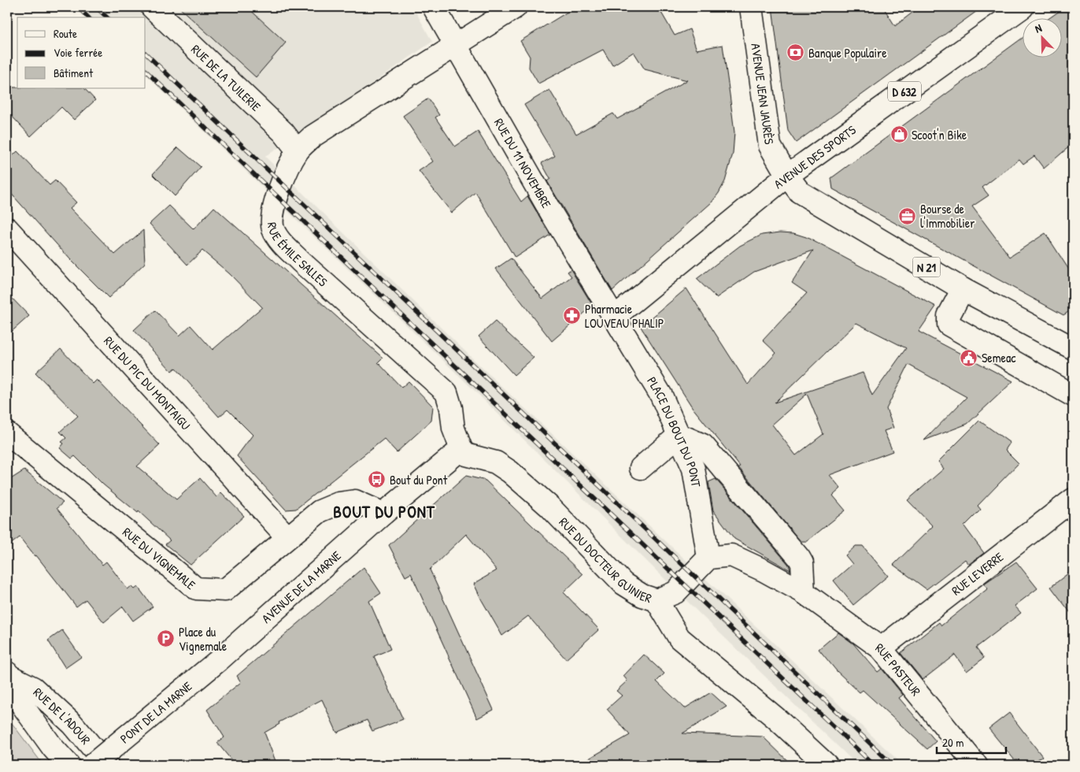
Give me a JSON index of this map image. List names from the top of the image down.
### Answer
{
  "streets": {
    "street": [
      "RUE DE LA TUILERIE",
      "D 632",
      "AVENUE JEAN JAURÈS",
      "AVENUE DES SPORTS",
      "RUE DU 11 NOVEMBRE",
      "RUE ÉMILE SALLES",
      "N 21",
      "RUE DU PIC DU MONTAIGU",
      "PLACE DU BOUT DU PONT",
      "RUE DU VIGNEMALE",
      "RUE DU DOCTEUR GUINIER",
      "RUE LEVERRE",
      "AVENUE DE LA MARNE",
      "RUE PASTEUR",
      "PONT DE LA MARNE",
      "RUE DE L'ADOUR"
    ]
  },
  "crossings": [
    ["RUE DE LA TUILERIE", "RUE ÉMILE SALLES"],
    ["AVENUE JEAN JAURÈS", "AVENUE DES SPORTS"],
    ["AVENUE JEAN JAURÈS", "N 21"],
    ["AVENUE DES SPORTS", "RUE DU 11 NOVEMBRE"],
    ["AVENUE DES SPORTS", "N 21"],
    ["AVENUE DES SPORTS", "PLACE DU BOUT DU PONT"],
    ["RUE DU 11 NOVEMBRE", "RUE ÉMILE SALLES"],
    ["RUE DU 11 NOVEMBRE", "PLACE DU BOUT DU PONT"],
    ["RUE ÉMILE SALLES", "RUE DU DOCTEUR GUINIER"],
    ["RUE DU PIC DU MONTAIGU", "RUE DU VIGNEMALE"],
    ["PLACE DU BOUT DU PONT", "RUE PASTEUR"],
    ["RUE DU VIGNEMALE", "AVENUE DE LA MARNE"],
    ["RUE LEVERRE", "RUE PASTEUR"],
    ["AVENUE DE LA MARNE", "PONT DE LA MARNE"]
  ],
  "districts": ["BOUT DU PONT"],
  "places": {
    "bank": ["Banque Populaire"],
    "shop": ["Scoot'n Bike"],
    "office": ["Bourse de l'Immobilier"],
    "pharmacy": ["Pharmacie LOUVEAU PHALIP"],
    "public building": ["Semeac"],
    "bus stop": ["Bout du Pont"],
    "parking": ["Place du Vignemale"]
  },
  "legend": ["Route", "Voie ferrée", "Bâtiment"],
  "scale_bar": "20 m",
  "north": "top left"
}
